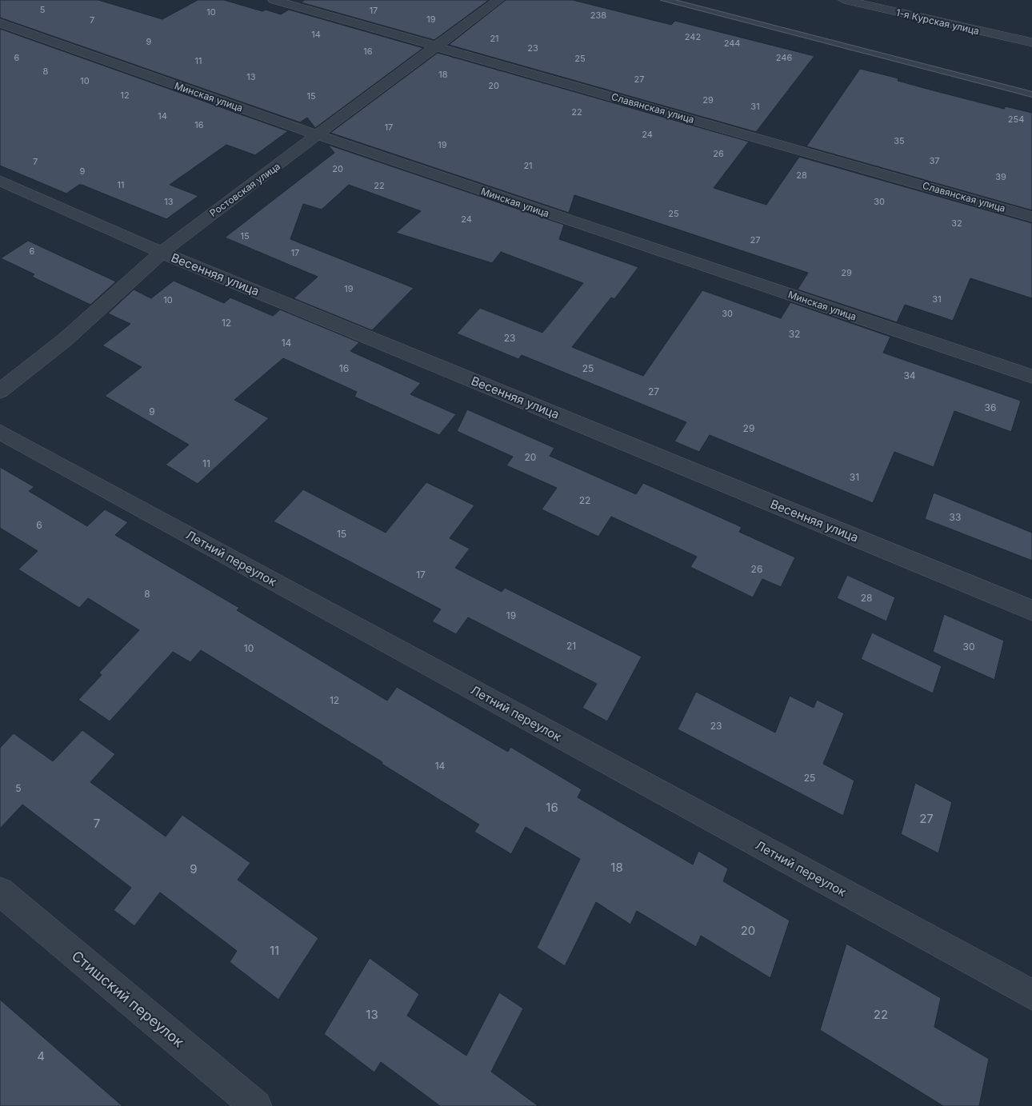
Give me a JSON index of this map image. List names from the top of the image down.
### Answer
{
  "streets": {
    "street": [
      "1-я Курская улица",
      "Минская улица",
      "Славянская улица",
      "Ростовская улица",
      "Весенняя улица",
      "Летний переулок",
      "Стишский переулок"
    ]
  },
  "crossings": [
    ["Минская улица", "Ростовская улица"],
    ["Славянская улица", "Ростовская улица"],
    ["Ростовская улица", "Весенняя улица"]
  ],
  "house_numbers": [
    "5",
    "17",
    "10",
    "238",
    "19",
    "7",
    "14",
    "242",
    "21",
    "9",
    "244",
    "23",
    "16",
    "6",
    "246",
    "25",
    "11",
    "8",
    "18",
    "13",
    "27",
    "10",
    "20",
    "12",
    "15",
    "29",
    "31",
    "22",
    "14",
    "254",
    "16",
    "17",
    "24",
    "35",
    "19",
    "26",
    "37",
    "7",
    "21",
    "20",
    "9",
    "28",
    "39",
    "11",
    "22",
    "13",
    "30",
    "25",
    "24",
    "32",
    "15",
    "27",
    "6",
    "17",
    "29",
    "19",
    "31",
    "10",
    "30",
    "12",
    "32",
    "23",
    "14",
    "16",
    "25",
    "34",
    "27",
    "36",
    "9",
    "29",
    "20",
    "11",
    "31",
    "22",
    "33",
    "6",
    "15",
    "26",
    "17",
    "8",
    "28",
    "19",
    "21",
    "30",
    "10",
    "12",
    "23",
    "14",
    "25",
    "5",
    "16",
    "27",
    "7",
    "18",
    "9",
    "20",
    "11",
    "13",
    "22",
    "4"
  ]
}
